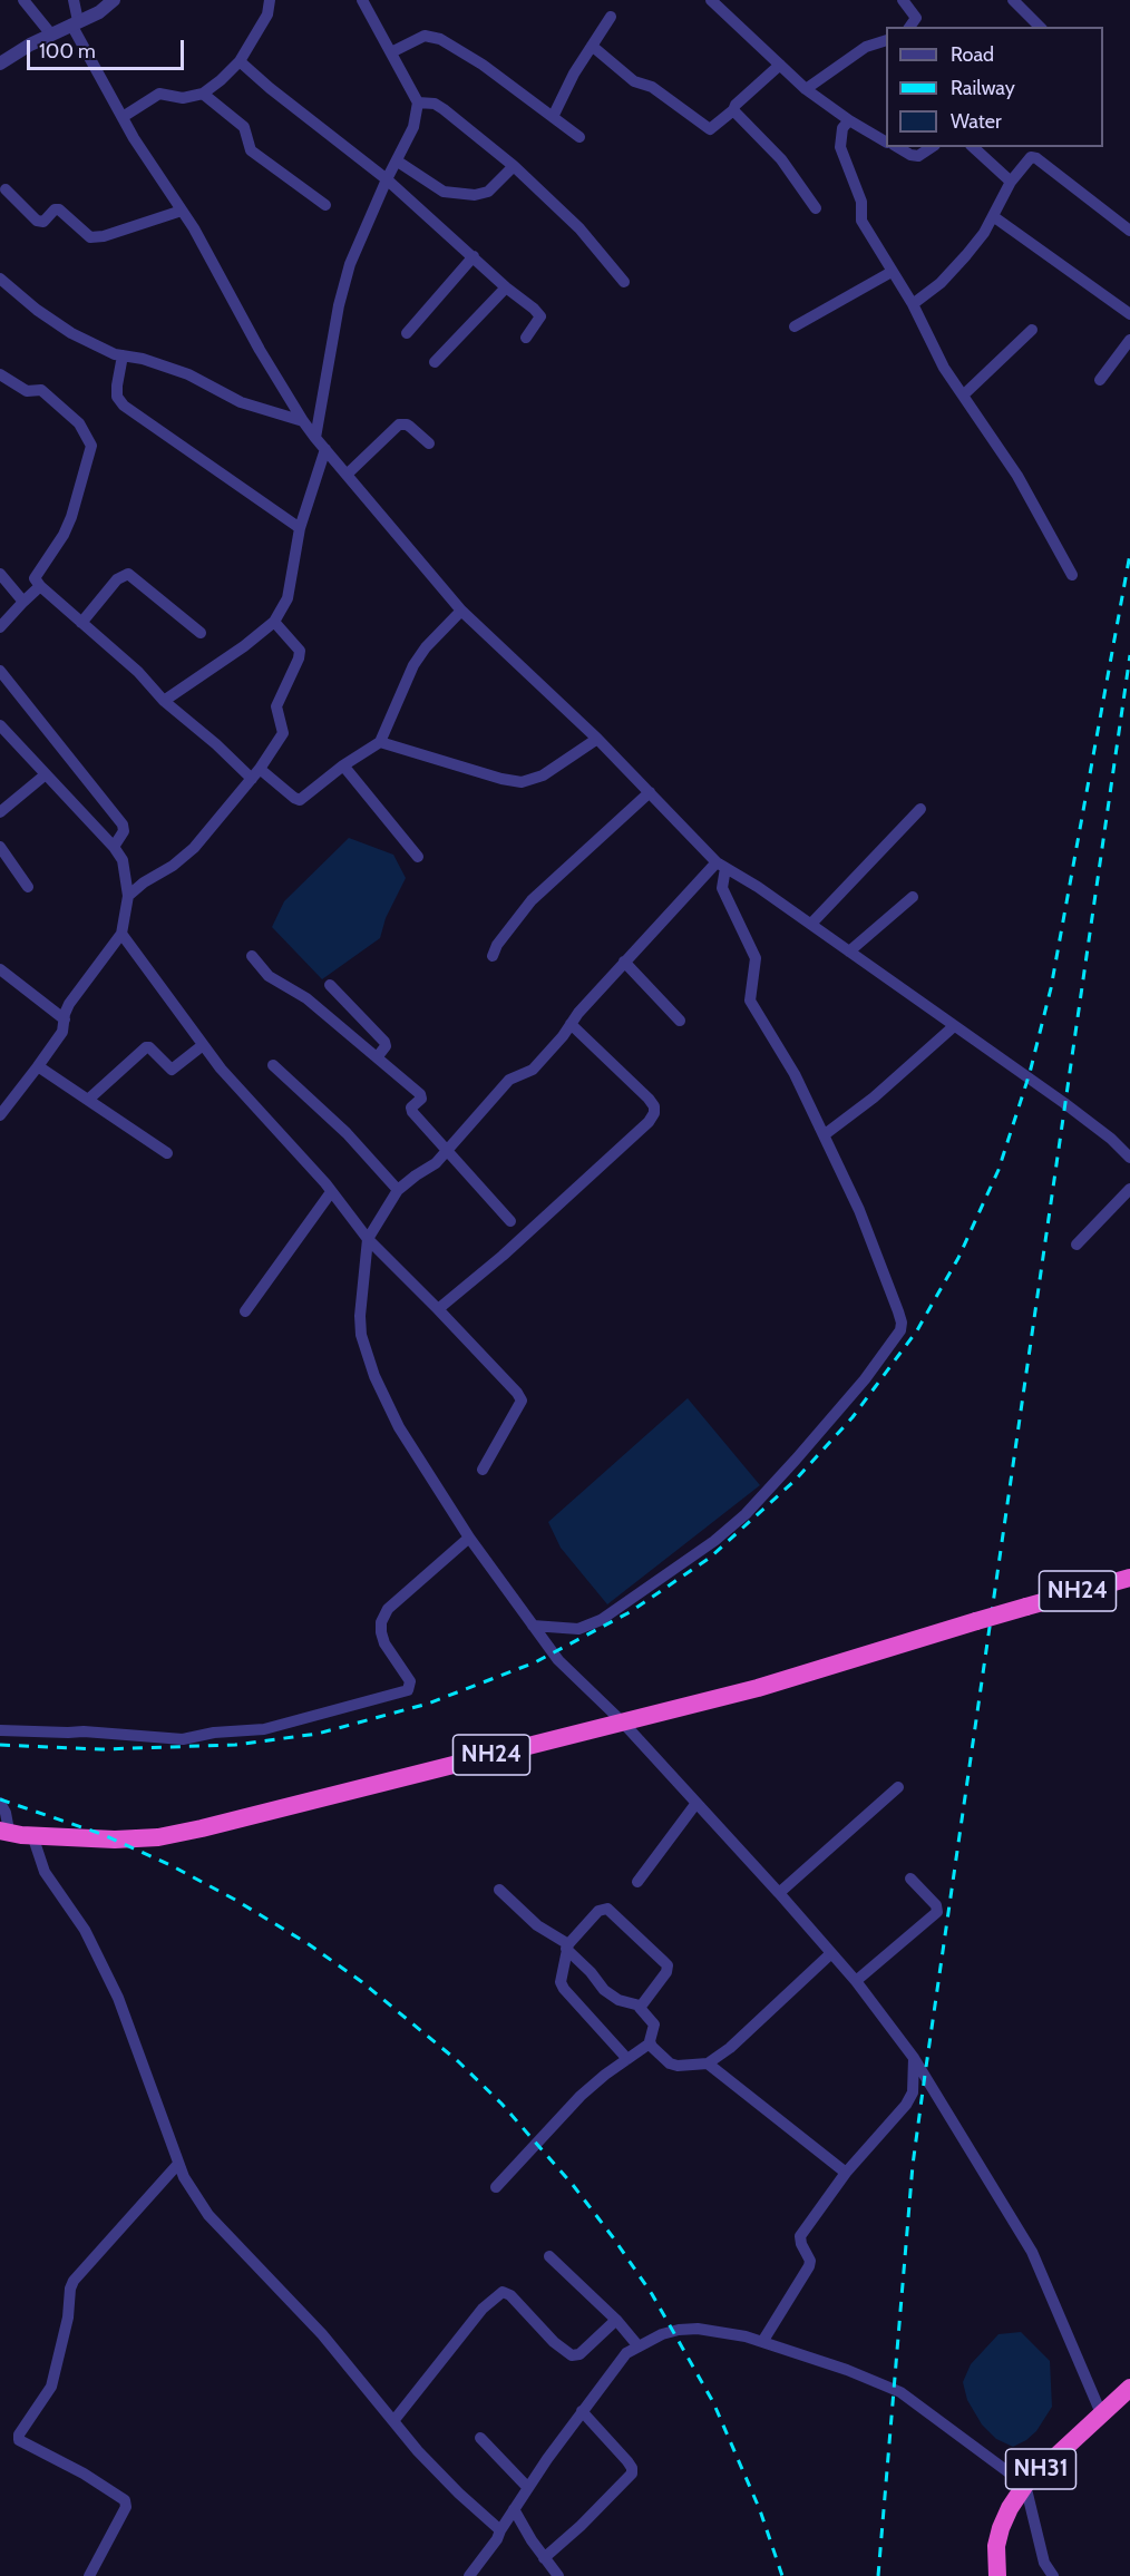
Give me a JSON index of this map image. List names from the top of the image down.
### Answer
{
  "streets": {
    "highway": ["NH24", "NH31"]
  },
  "legend": ["Road", "Railway", "Water"],
  "scale_bar": "100 m"
}
